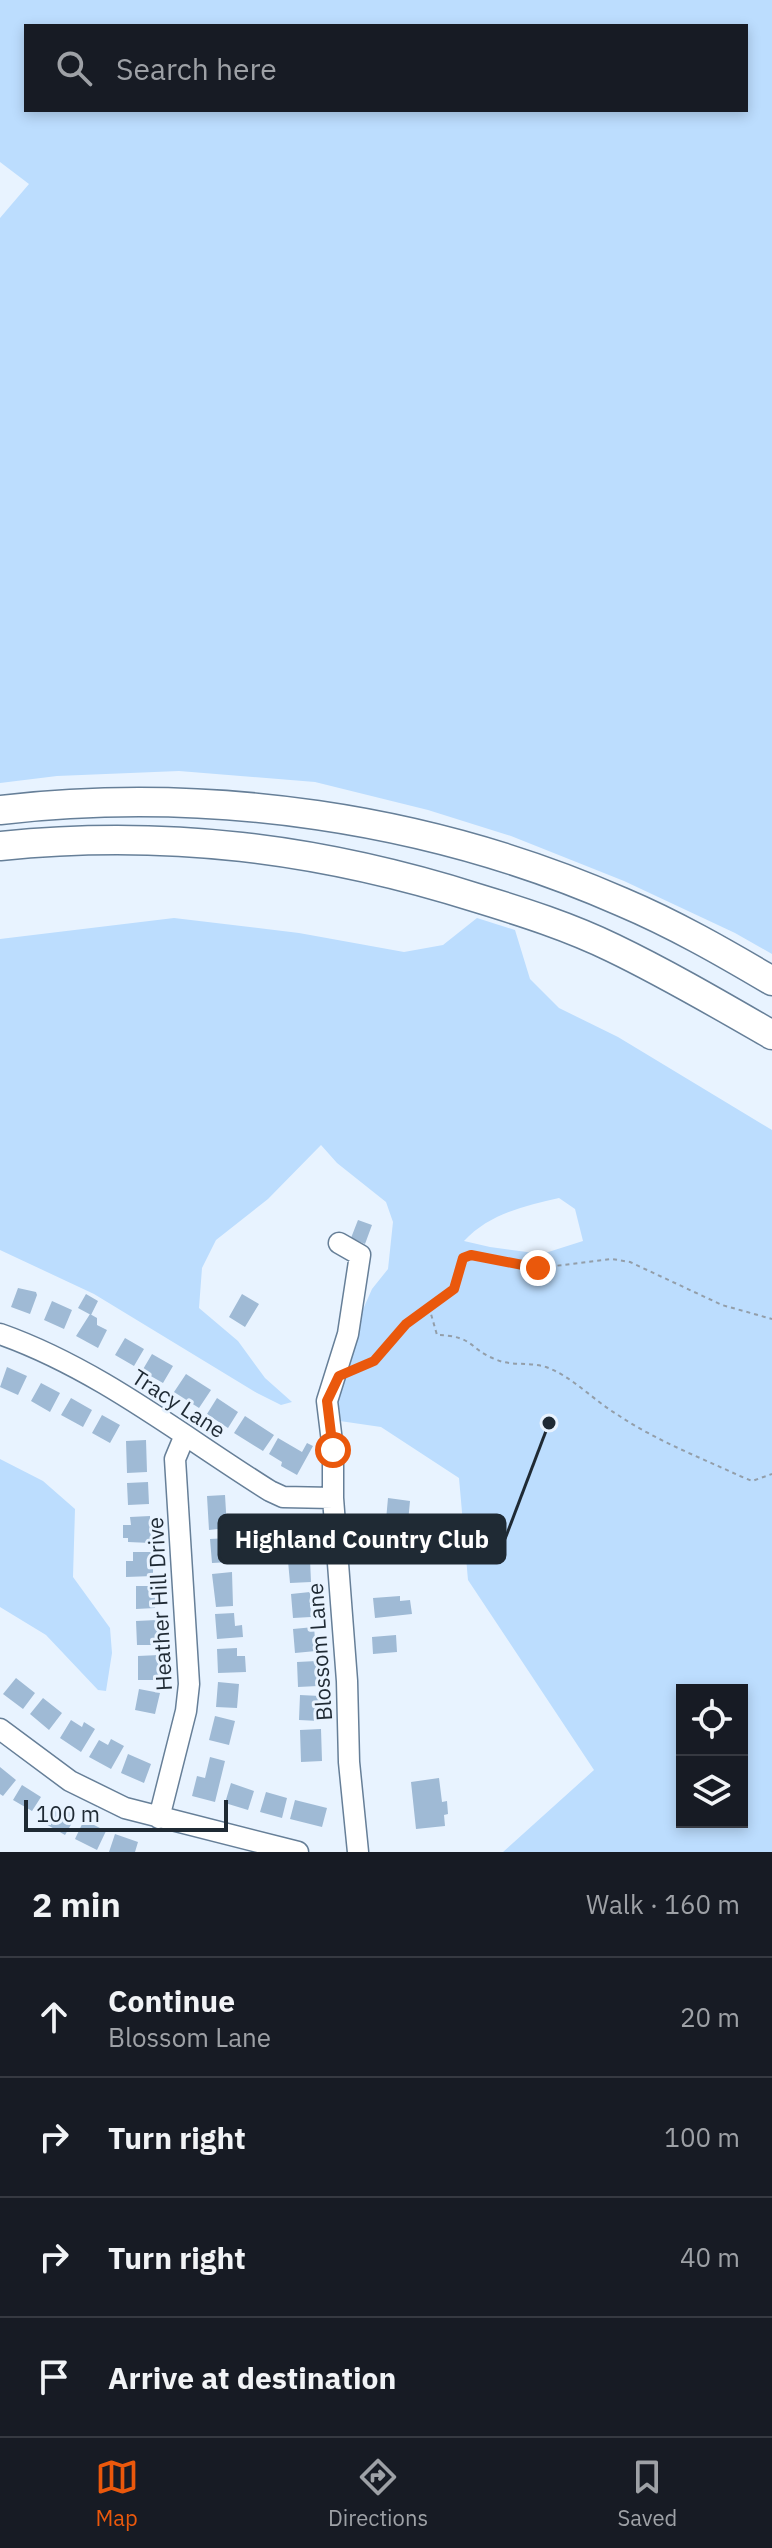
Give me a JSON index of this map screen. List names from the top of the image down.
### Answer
{
  "streets": {
    "street": ["Tracy Lane", "Heather Hill Drive", "Blossom Lane"]
  },
  "crossings": [
    ["Tracy Lane", "Heather Hill Drive"],
    ["Tracy Lane", "Blossom Lane"]
  ],
  "places": ["Highland Country Club"],
  "scale_bar": "100 m",
  "page": {
    "search": "Search here",
    "scale": "100 m",
    "heading": ["2 min", "Walk · 160 m"],
    "list": [
      ["Continue", "Blossom Lane", "20 m"],
      ["Turn right", "100 m"],
      ["Turn right", "40 m"],
      "Arrive at destination"
    ],
    "nav": ["Map", "Directions", "Saved"]
  }
}
